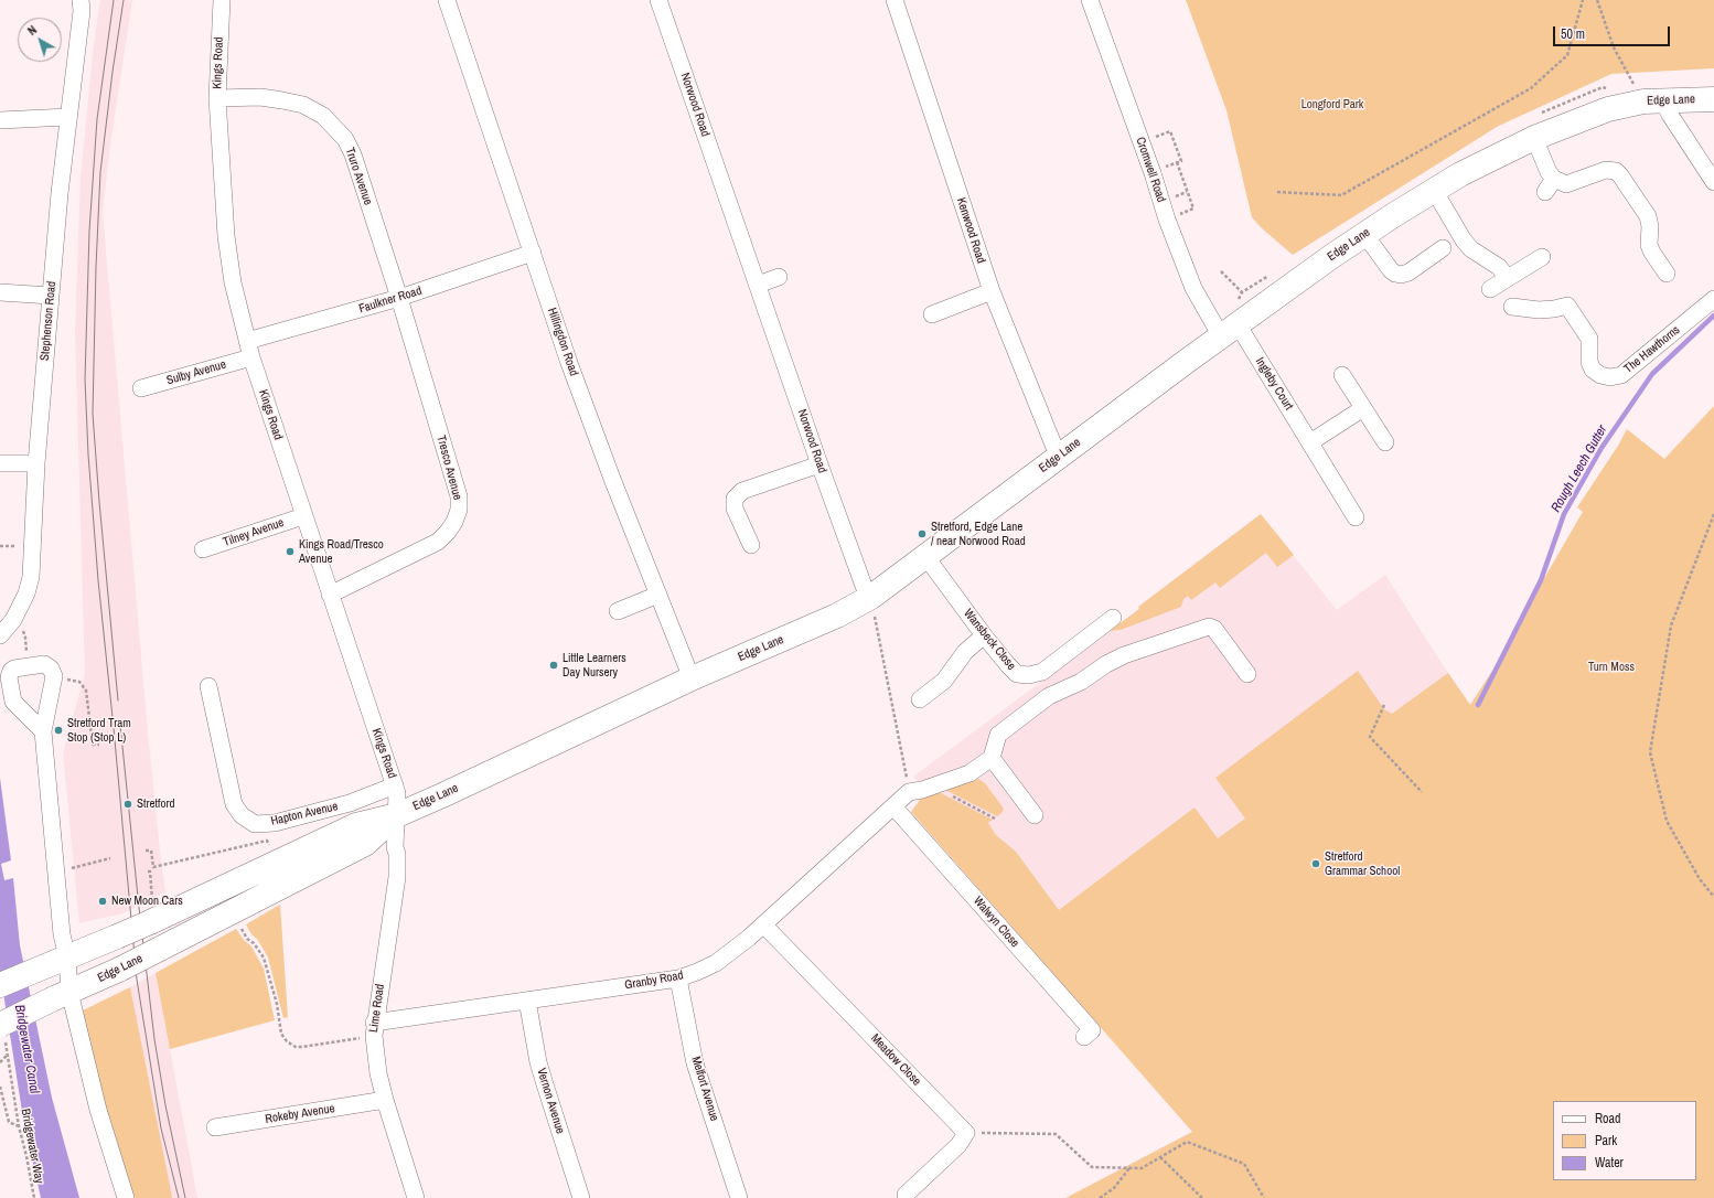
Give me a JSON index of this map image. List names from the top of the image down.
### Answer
{
  "streets": {
    "highway": ["Edge Lane"],
    "street": [
      "Kings Road",
      "Norwood Road",
      "Cromwell Road",
      "Truro Avenue",
      "Kenwood Road",
      "Faulkner Road",
      "Stephenson Road",
      "Hillingdon Road",
      "The Hawthorns",
      "Sulby Avenue",
      "Ingleby Court",
      "Tresco Avenue",
      "Tilney Avenue",
      "Wansbeck Close",
      "Hapton Avenue",
      "Walwyn Close",
      "Granby Road",
      "Lime Road",
      "Meadow Close",
      "Melfort Avenue",
      "Vernon Avenue",
      "Rokeby Avenue"
    ],
    "path": ["Bridgewater Way"]
  },
  "crossings": [
    ["Kings Road", "Edge Lane"],
    ["Kings Road", "Truro Avenue"],
    ["Kings Road", "Faulkner Road"],
    ["Kings Road", "Sulby Avenue"],
    ["Kings Road", "Tresco Avenue"],
    ["Kings Road", "Tilney Avenue"],
    ["Kings Road", "Hapton Avenue"],
    ["Kings Road", "Lime Road"],
    ["Edge Lane", "Norwood Road"],
    ["Edge Lane", "Cromwell Road"],
    ["Edge Lane", "Kenwood Road"],
    ["Edge Lane", "Hillingdon Road"],
    ["Edge Lane", "Ingleby Court"],
    ["Edge Lane", "Wansbeck Close"],
    ["Edge Lane", "Lime Road"],
    ["Edge Lane", "Bridgewater Way"],
    ["Cromwell Road", "Ingleby Court"],
    ["Truro Avenue", "Faulkner Road"],
    ["Truro Avenue", "Tresco Avenue"],
    ["Faulkner Road", "Hillingdon Road"],
    ["Faulkner Road", "Tresco Avenue"],
    ["Walwyn Close", "Granby Road"],
    ["Granby Road", "Lime Road"],
    ["Granby Road", "Meadow Close"],
    ["Granby Road", "Melfort Avenue"],
    ["Granby Road", "Vernon Avenue"],
    ["Lime Road", "Rokeby Avenue"]
  ],
  "water": ["Rough Leech Gutter", "Bridgewater Canal"],
  "parks": ["Longford Park", "Turn Moss"],
  "places": [
    "Stretford, Edge Lane / near Norwood Road",
    "Kings Road/Tresco Avenue",
    "Little Learners Day Nursery",
    "Stretford Tram Stop (Stop L)",
    "Stretford",
    "Stretford Grammar School",
    "New Moon Cars"
  ],
  "legend": ["Road", "Park", "Water"],
  "scale_bar": "50 m",
  "north": "top left"
}
